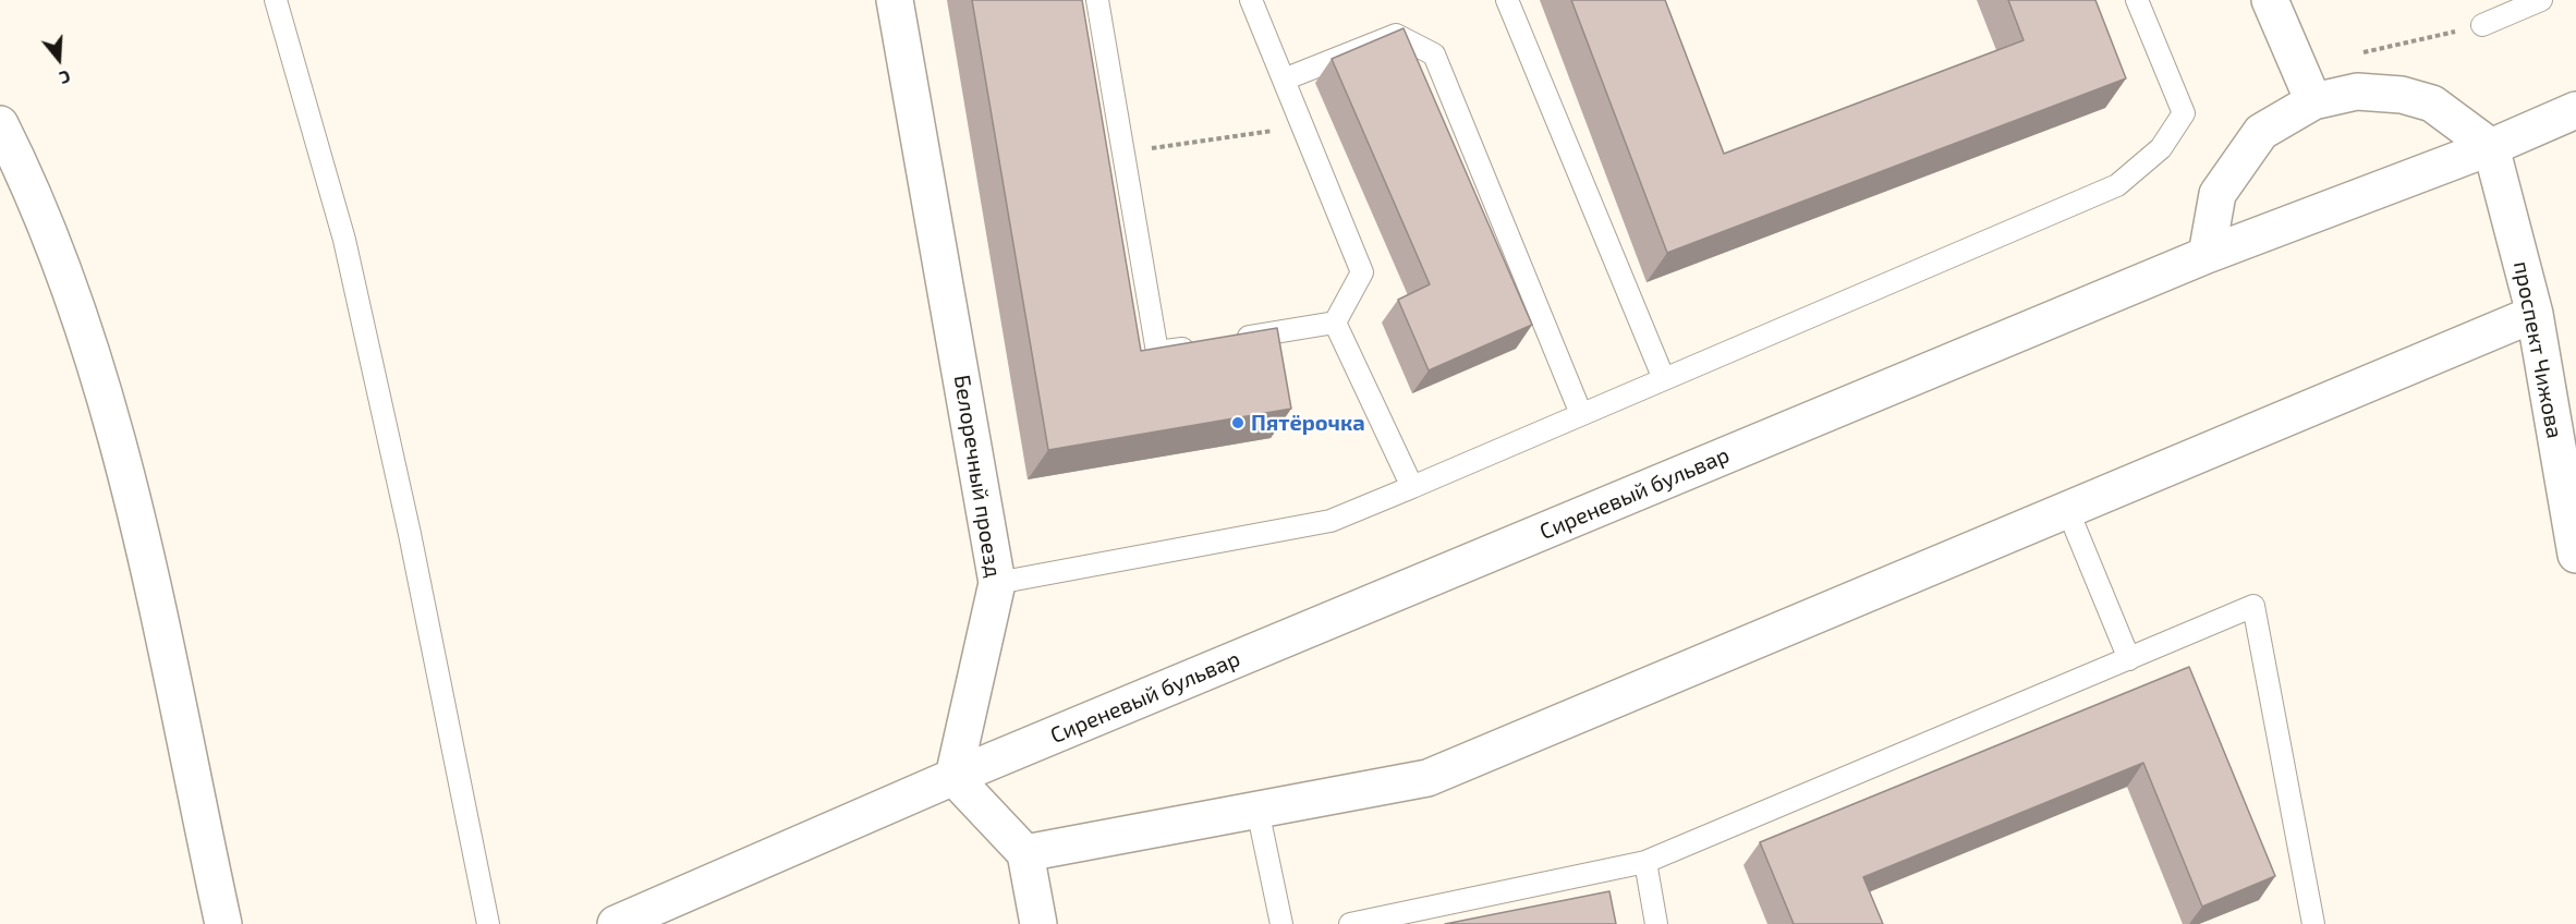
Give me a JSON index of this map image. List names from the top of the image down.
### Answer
{
  "streets": {
    "street": ["проспект Чижова", "Белоречный проезд", "Сиреневый бульвар"]
  },
  "crossings": [
    ["проспект Чижова", "Сиреневый бульвар"],
    ["Белоречный проезд", "Сиреневый бульвар"]
  ],
  "places": ["Пятёрочка"],
  "north": "bottom"
}
